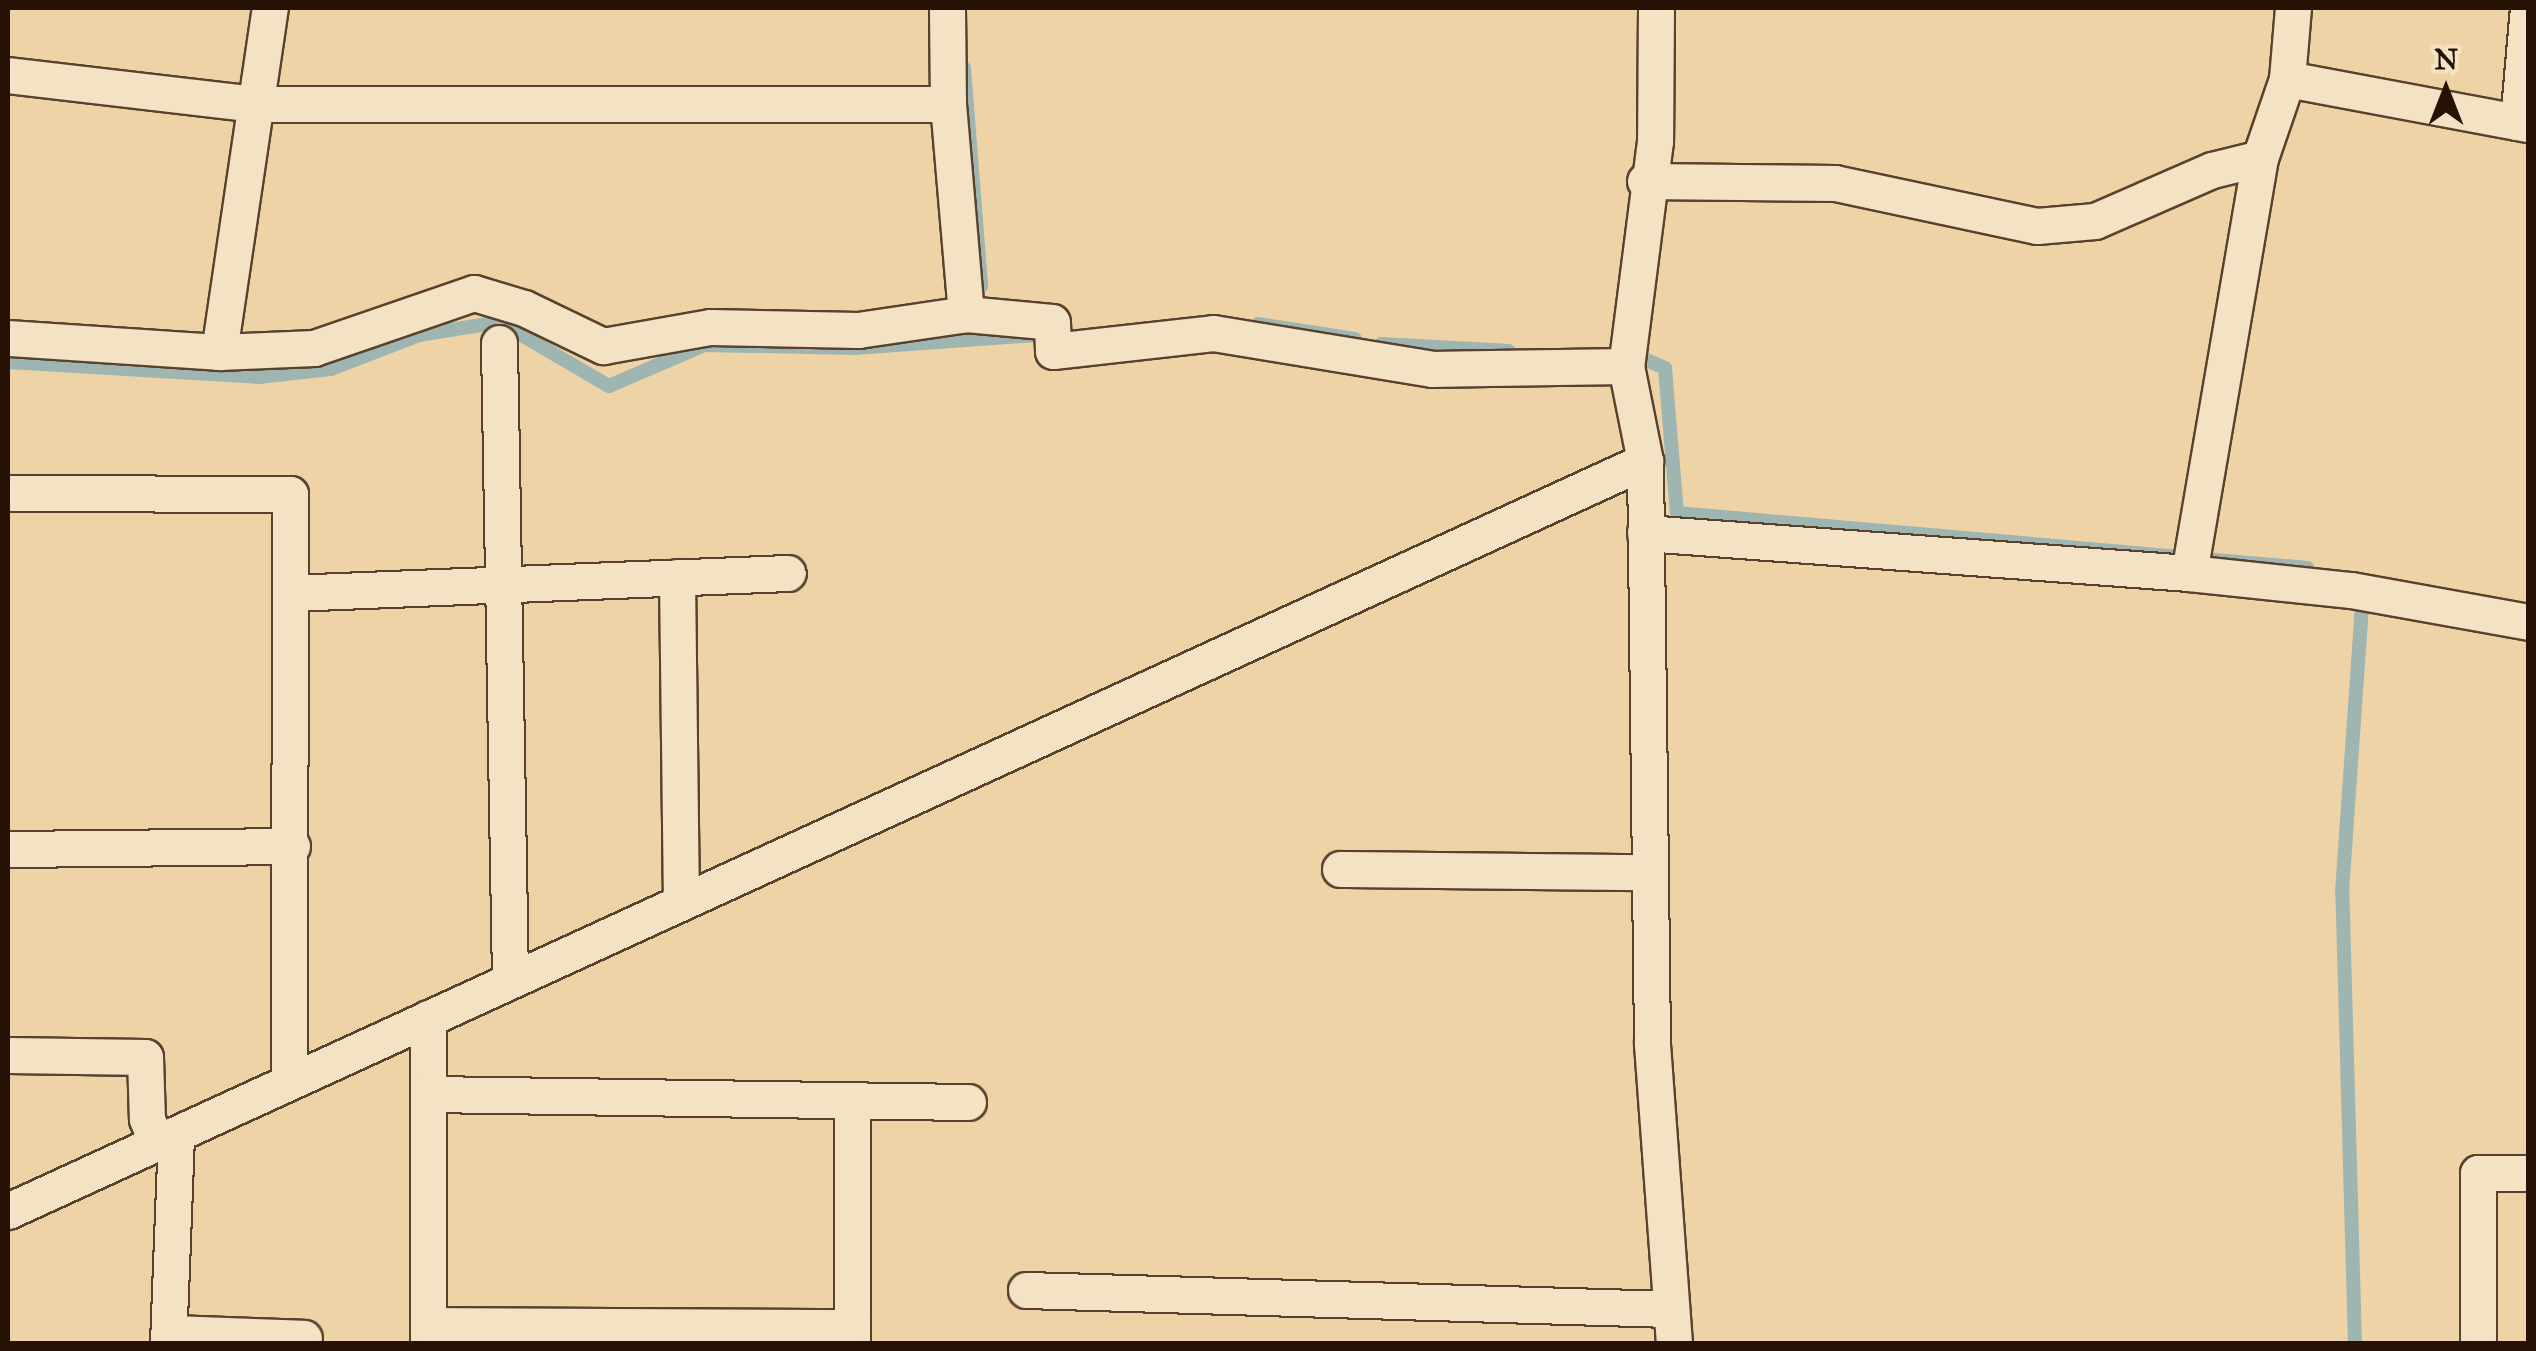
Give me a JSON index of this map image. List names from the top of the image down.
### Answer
{
  "north": "top"
}
